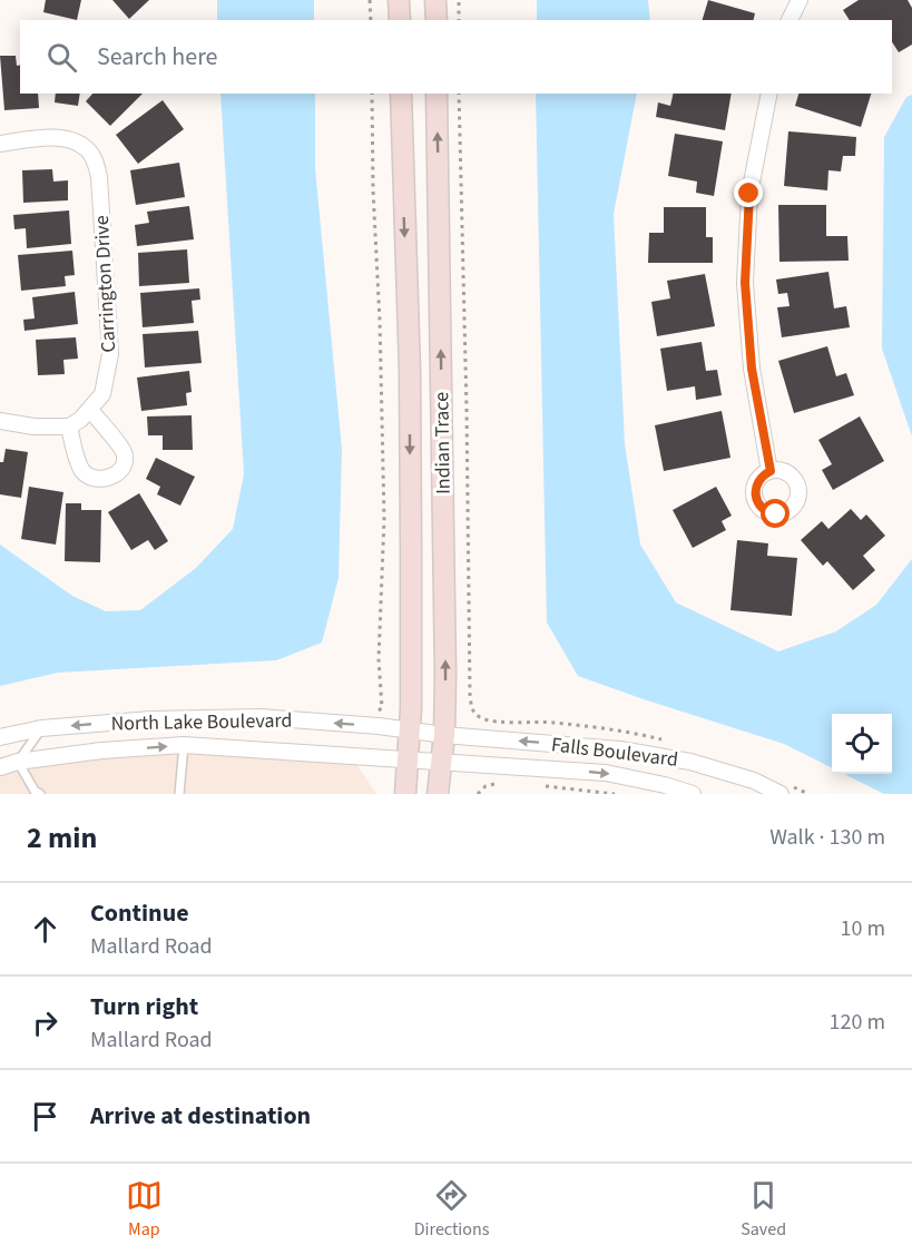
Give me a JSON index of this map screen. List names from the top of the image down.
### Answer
{
  "streets": {
    "main road": ["Indian Trace"],
    "street": ["Carrington Drive", "North Lake Boulevard", "Falls Boulevard"]
  },
  "crossings": [
    ["Indian Trace", "North Lake Boulevard"],
    ["Indian Trace", "Falls Boulevard"],
    ["North Lake Boulevard", "Falls Boulevard"]
  ],
  "page": {
    "search": "Search here",
    "heading": ["2 min", "Walk · 130 m"],
    "list": [
      ["Continue", "Mallard Road", "10 m"],
      ["Turn right", "Mallard Road", "120 m"],
      "Arrive at destination"
    ],
    "nav": ["Map", "Directions", "Saved"]
  }
}
